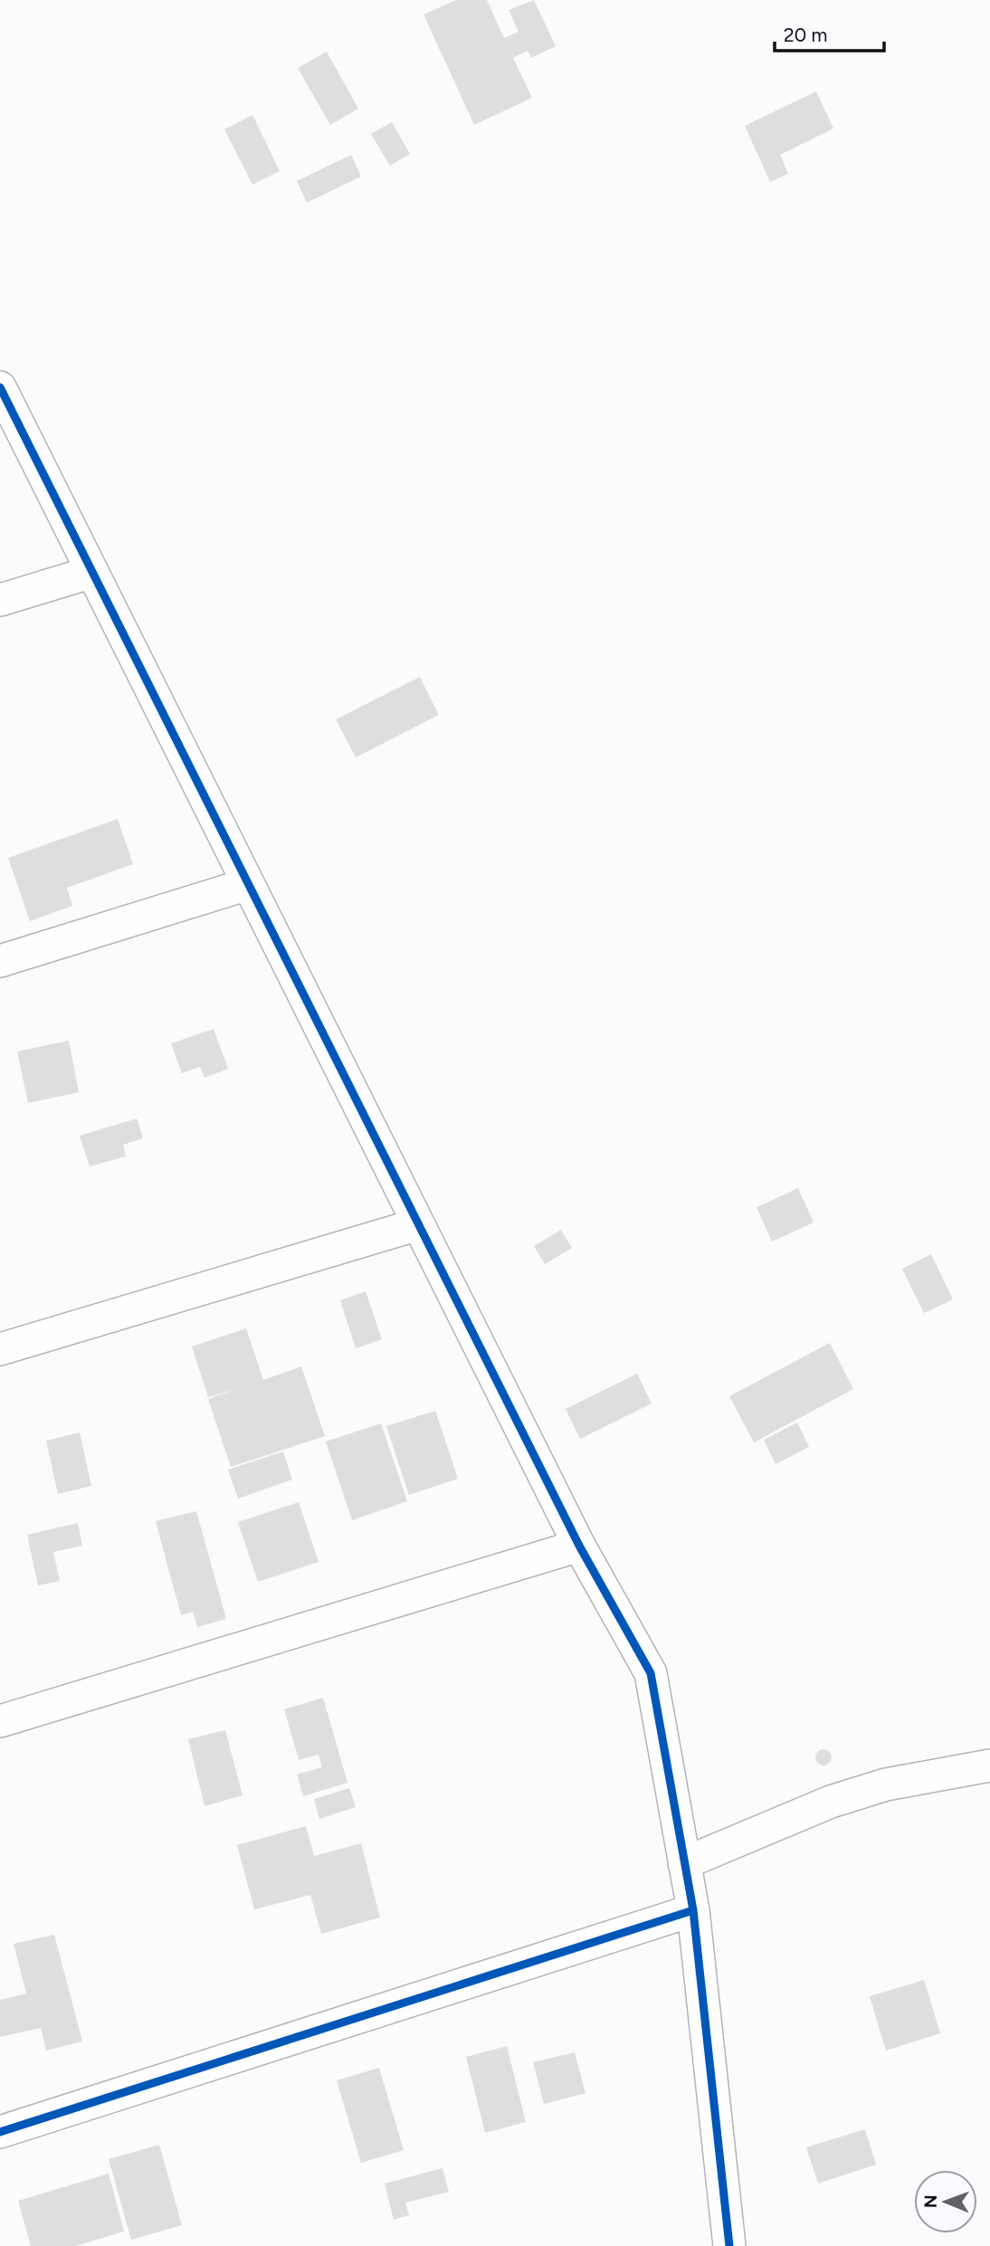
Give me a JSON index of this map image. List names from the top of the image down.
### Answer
{
  "scale_bar": "20 m",
  "north": "left"
}
